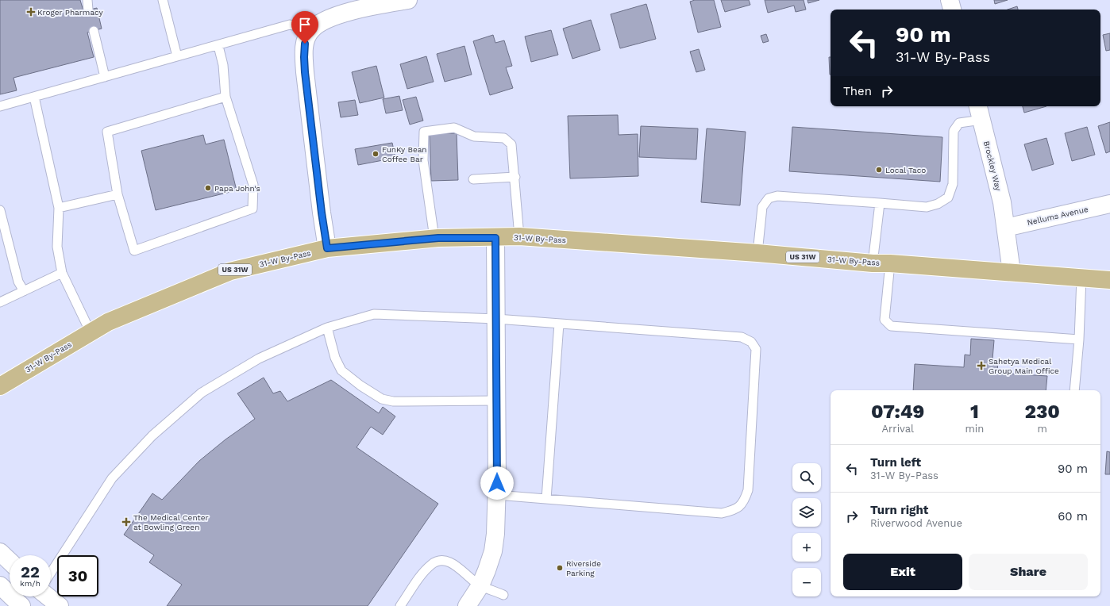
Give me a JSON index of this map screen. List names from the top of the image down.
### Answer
{
  "streets": {
    "main road": ["31-W By-Pass", "US 31W"],
    "street": ["Brockley Way", "Nellums Avenue"]
  },
  "crossings": [
    ["Brockley Way", "Nellums Avenue"],
    ["Brockley Way", "31-W By-Pass"]
  ],
  "places": {
    "health": ["Kroger Pharmacy", "Sahetya Medical Group Main Office", "The Medical Center at Bowling Green"],
    "other": [
      "FunKy Bean Coffee Bar",
      "Local Taco",
      "Papa John's",
      "Riverside Parking"
    ]
  },
  "page": {
    "turn": ["90 m", "31-W By-Pass"],
    "then": "Then",
    "eta": [
      "07:49",
      "Arrival",
      "1",
      "min",
      "230",
      "m"
    ],
    "list": [
      {
        "name": "Turn left",
        "note": "31-W By-Pass",
        "value": "90 m"
      },
      {
        "name": "Turn right",
        "note": "Riverwood Avenue",
        "value": "60 m"
      }
    ],
    "map_buttons": ["+", "−"],
    "buttons": ["Exit", "Share"],
    "speed": "22 km/h",
    "limit": "30"
  }
}
